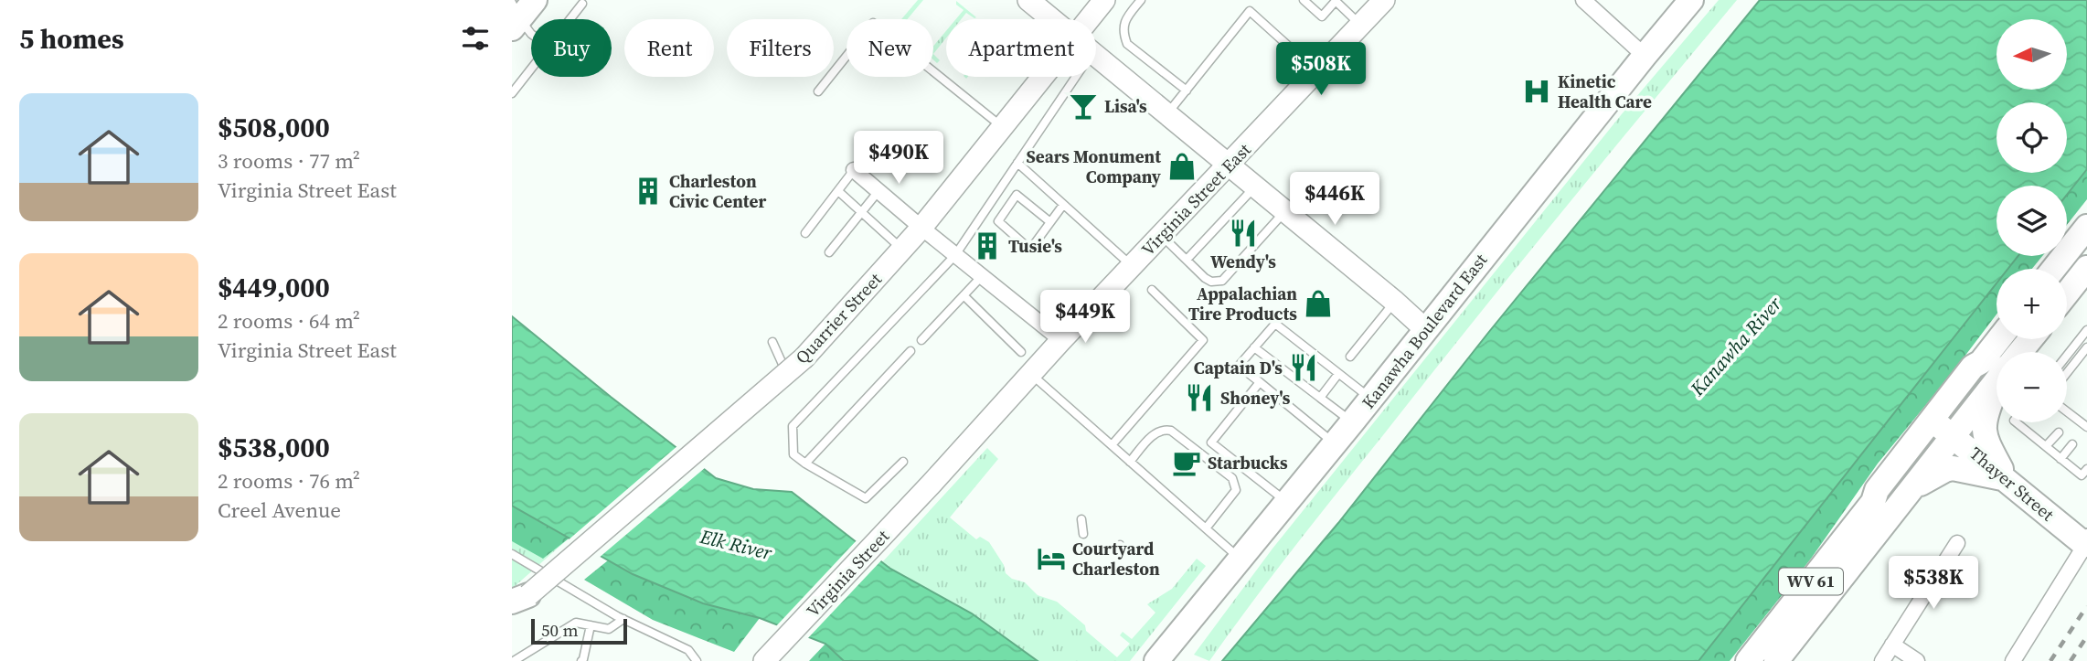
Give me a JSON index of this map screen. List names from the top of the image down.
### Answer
{
  "streets": {
    "main road": [
      "Virginia Street East",
      "Quarrier Street",
      "Kanawha Boulevard East",
      "Thayer Street",
      "Virginia Street",
      "WV 61"
    ]
  },
  "crossings": [
    ["Virginia Street East", "Virginia Street"],
    ["Thayer Street", "WV 61"]
  ],
  "water": ["Kanawha River", "Elk River"],
  "places": {
    "hospital": ["Kinetic Health Care"],
    "bar": ["Lisa's"],
    "shop": ["Sears Monument Company", "Appalachian Tire Products"],
    "building": ["Charleston Civic Center", "Tusie's"],
    "restaurant": ["Wendy's", "Captain D's", "Shoney's"],
    "cafe": ["Starbucks"],
    "hotel": ["Courtyard Charleston"]
  },
  "scale_bar": "50 m",
  "north": "left",
  "page": {
    "heading": "5 homes",
    "map_buttons": ["+", "−"],
    "chip": [
      "Buy",
      "Rent",
      "Filters",
      "New",
      "Apartment"
    ],
    "price": [
      "$508K",
      "$490K",
      "$446K",
      "$449K",
      "$538K"
    ],
    "list": [
      {
        "name": "$508,000",
        "note": "3 rooms · 77 m² · Virginia Street East"
      },
      {
        "name": "$449,000",
        "note": "2 rooms · 64 m² · Virginia Street East"
      },
      {
        "name": "$538,000",
        "note": "2 rooms · 76 m² · Creel Avenue"
      }
    ],
    "scale": "50 m"
  }
}
